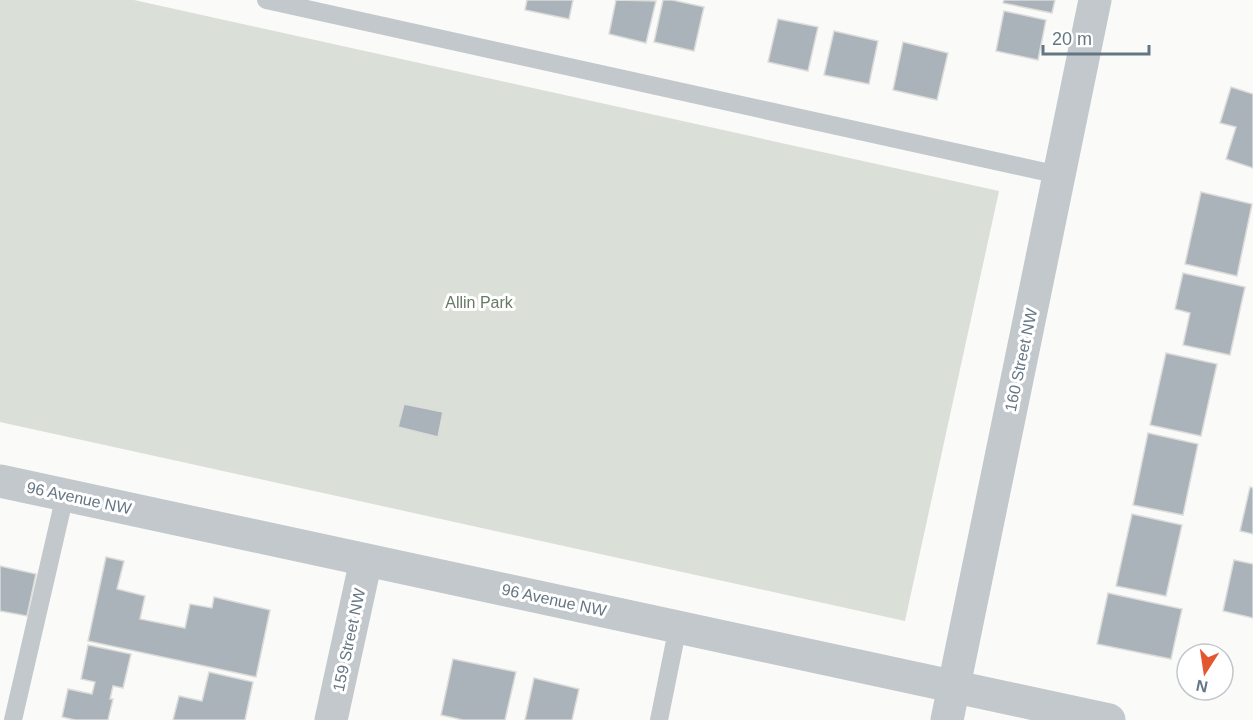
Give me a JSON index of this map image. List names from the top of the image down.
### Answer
{
  "streets": {
    "street": ["160 Street NW", "96 Avenue NW", "159 Street NW"]
  },
  "crossings": [
    ["160 Street NW", "96 Avenue NW"],
    ["96 Avenue NW", "159 Street NW"]
  ],
  "parks": ["Allin Park"],
  "scale_bar": "20 m",
  "north": "bottom"
}
